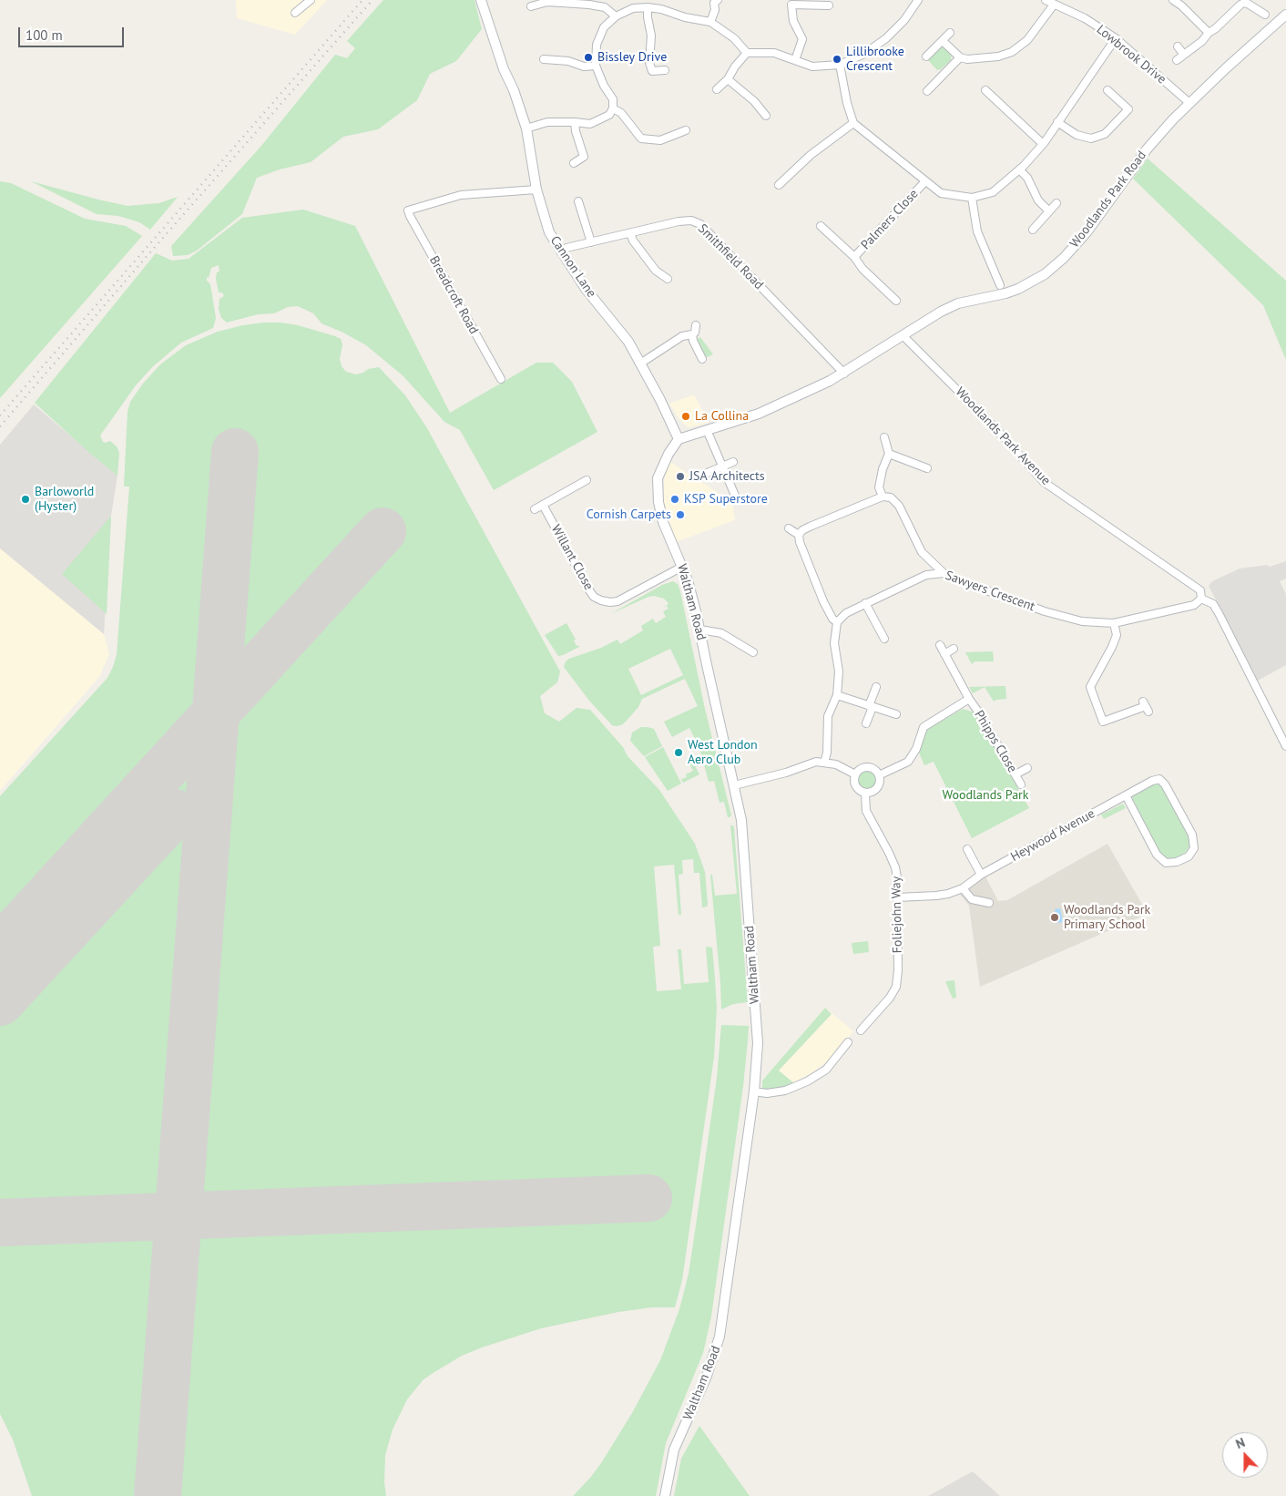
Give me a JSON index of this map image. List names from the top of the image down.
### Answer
{
  "streets": {
    "street": [
      "Lowbrook Drive",
      "Woodlands Park Road",
      "Palmers Close",
      "Smithfield Road",
      "Cannon Lane",
      "Breadcroft Road",
      "Woodlands Park Avenue",
      "Willant Close",
      "Sawyers Crescent",
      "Waltham Road",
      "Phipps Close",
      "Heywood Avenue",
      "Foliejohn Way"
    ]
  },
  "crossings": [
    ["Lowbrook Drive", "Woodlands Park Road"],
    ["Woodlands Park Road", "Smithfield Road"],
    ["Woodlands Park Road", "Cannon Lane"],
    ["Woodlands Park Road", "Woodlands Park Avenue"],
    ["Woodlands Park Road", "Waltham Road"],
    ["Smithfield Road", "Cannon Lane"],
    ["Cannon Lane", "Breadcroft Road"],
    ["Cannon Lane", "Waltham Road"],
    ["Woodlands Park Avenue", "Sawyers Crescent"],
    ["Willant Close", "Waltham Road"],
    ["Phipps Close", "Foliejohn Way"],
    ["Heywood Avenue", "Foliejohn Way"]
  ],
  "parks": ["Woodlands Park"],
  "places": [
    "Bissley Drive",
    "Lillibrooke Crescent",
    "La Collina",
    "JSA Architects",
    "Barloworld (Hyster)",
    "KSP Superstore",
    "Cornish Carpets",
    "West London Aero Club",
    "Woodlands Park Primary School"
  ],
  "scale_bar": "100 m",
  "north": "top"
}
